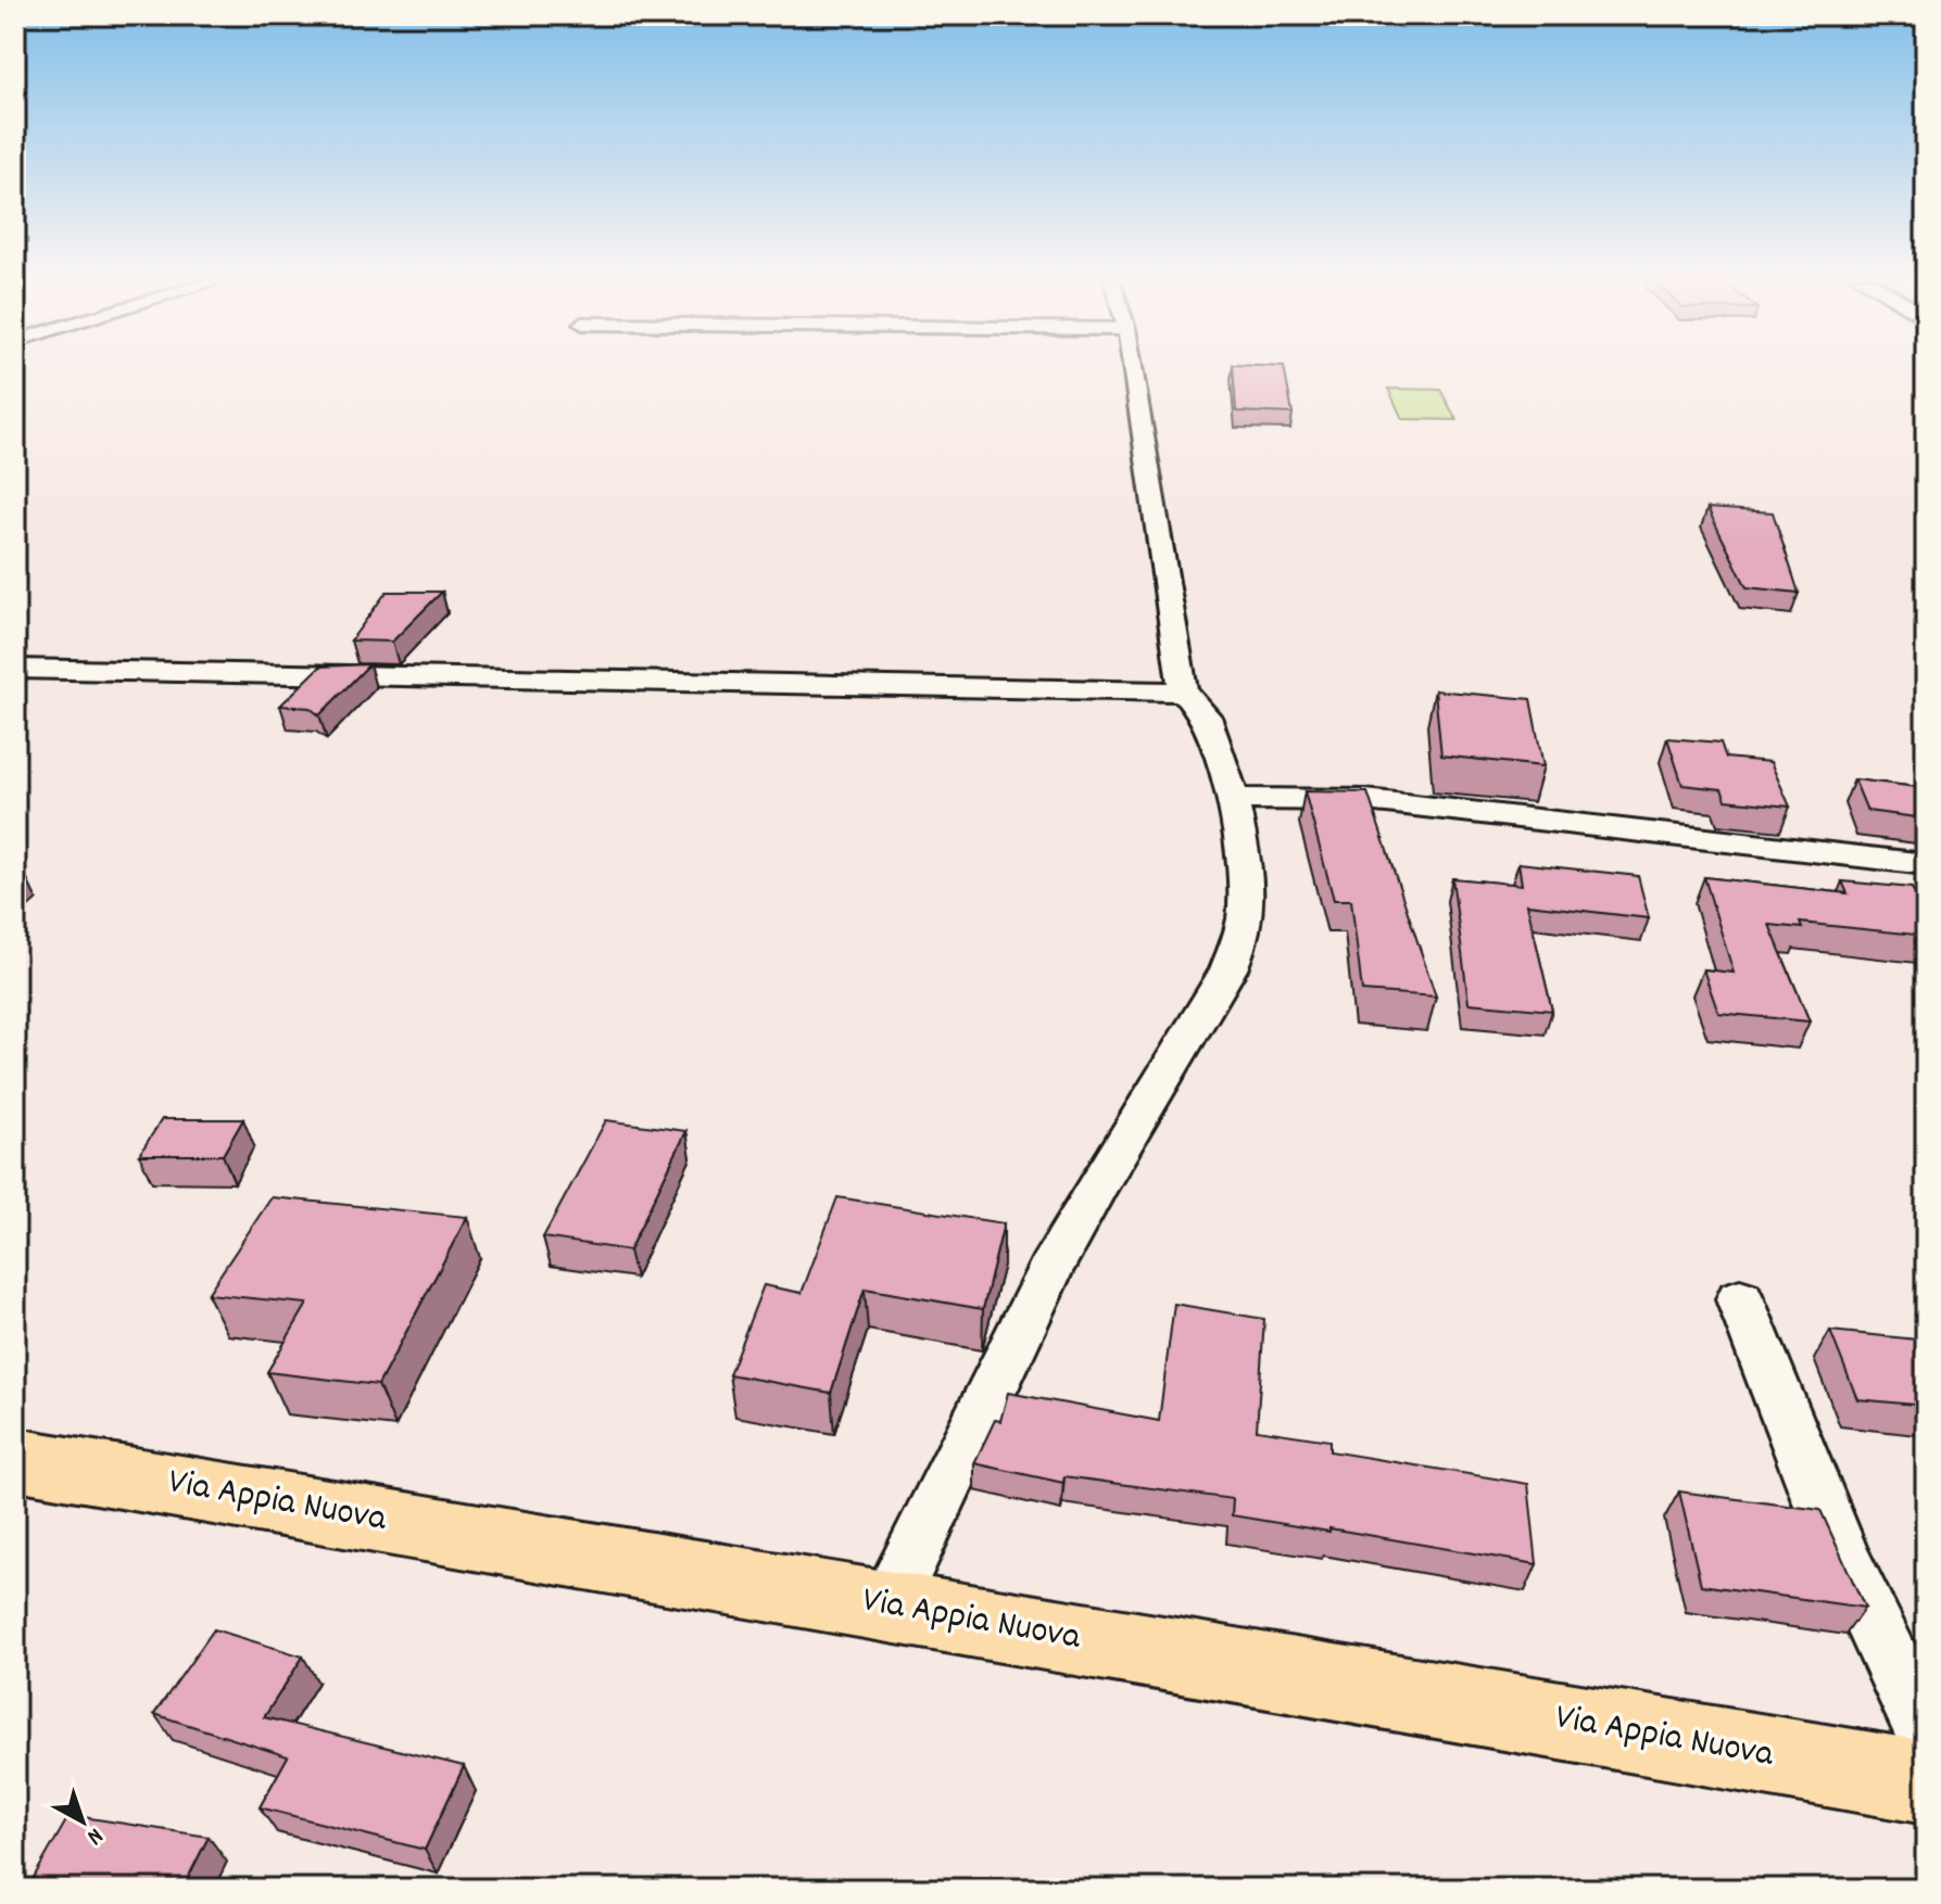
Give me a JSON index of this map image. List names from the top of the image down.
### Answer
{
  "streets": {
    "main road": ["Via Appia Nuova"]
  },
  "north": "bottom right"
}
